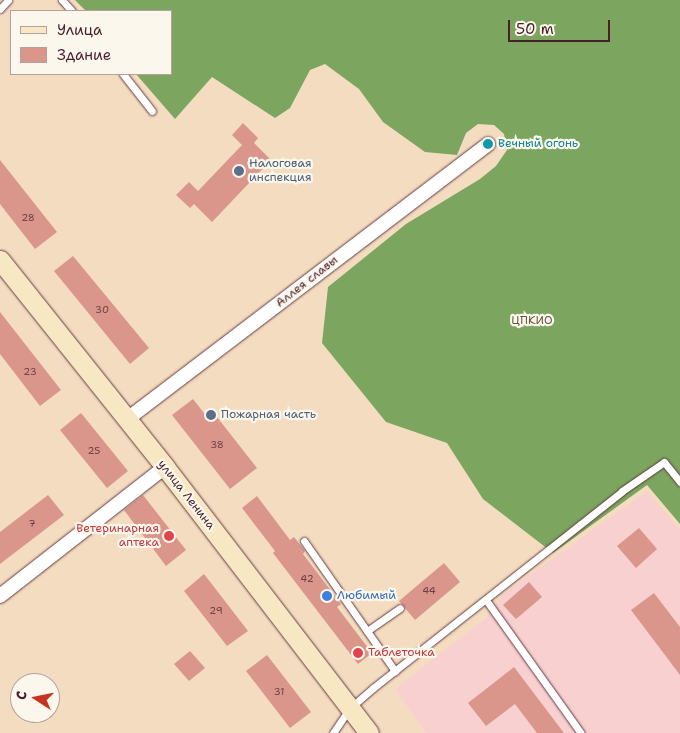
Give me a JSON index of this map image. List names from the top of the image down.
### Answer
{
  "streets": {
    "street": ["Аллея славы", "улица Ленина"]
  },
  "crossings": [
    ["Аллея славы", "улица Ленина"]
  ],
  "parks": ["ЦПКИО"],
  "places": [
    "Вечный огонь",
    "Налоговая инспекция",
    "Пожарная часть",
    "Ветеринарная аптека",
    "Любимый",
    "Таблеточка"
  ],
  "house_numbers": [
    "28",
    "30",
    "23",
    "38",
    "25",
    "7",
    "42",
    "44",
    "29",
    "31"
  ],
  "legend": ["Улица", "Здание"],
  "scale_bar": "50 m",
  "north": "left"
}
